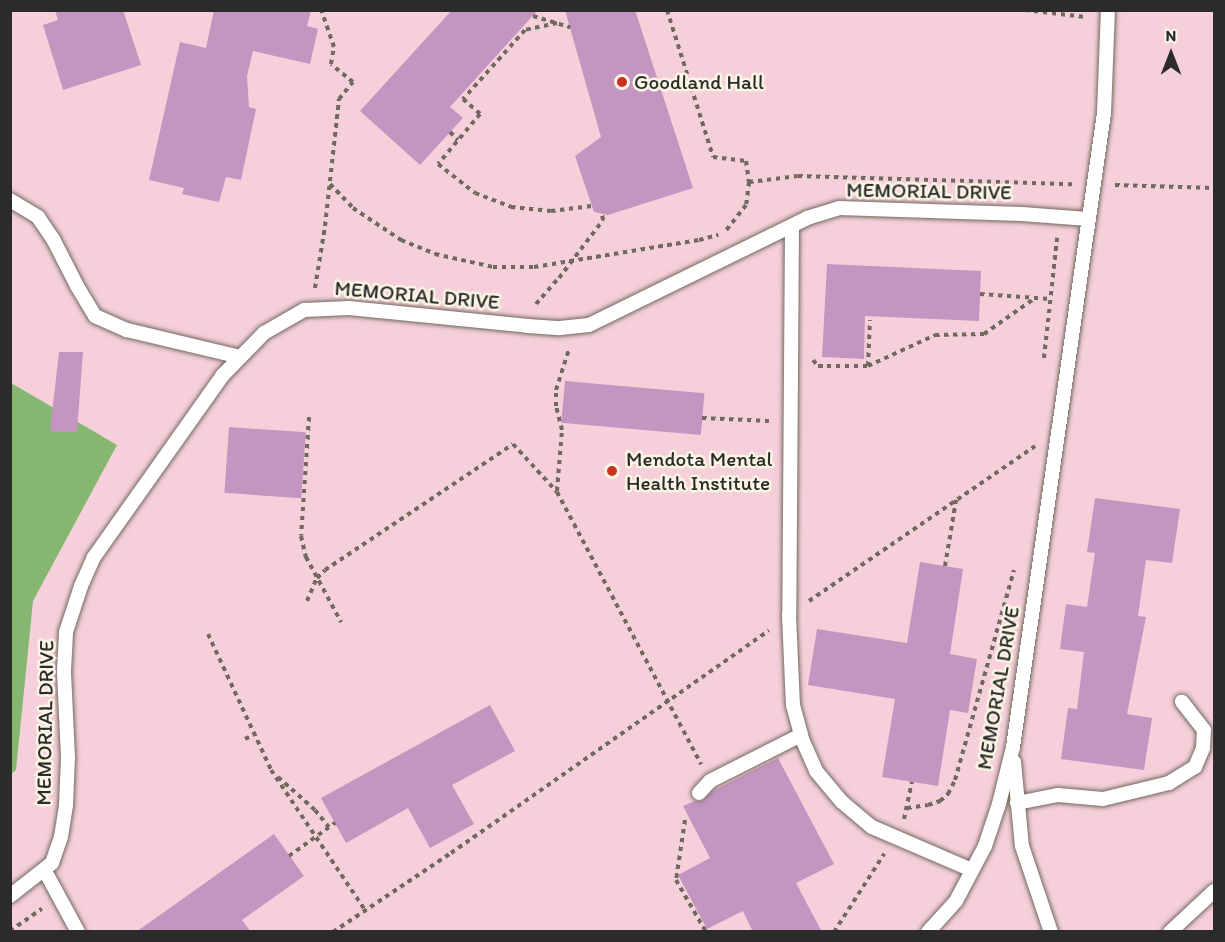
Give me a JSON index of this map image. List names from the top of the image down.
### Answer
{
  "streets": {
    "lane": ["MEMORIAL DRIVE"]
  },
  "places": ["Goodland Hall", "Mendota Mental Health Institute"],
  "north": "top"
}
